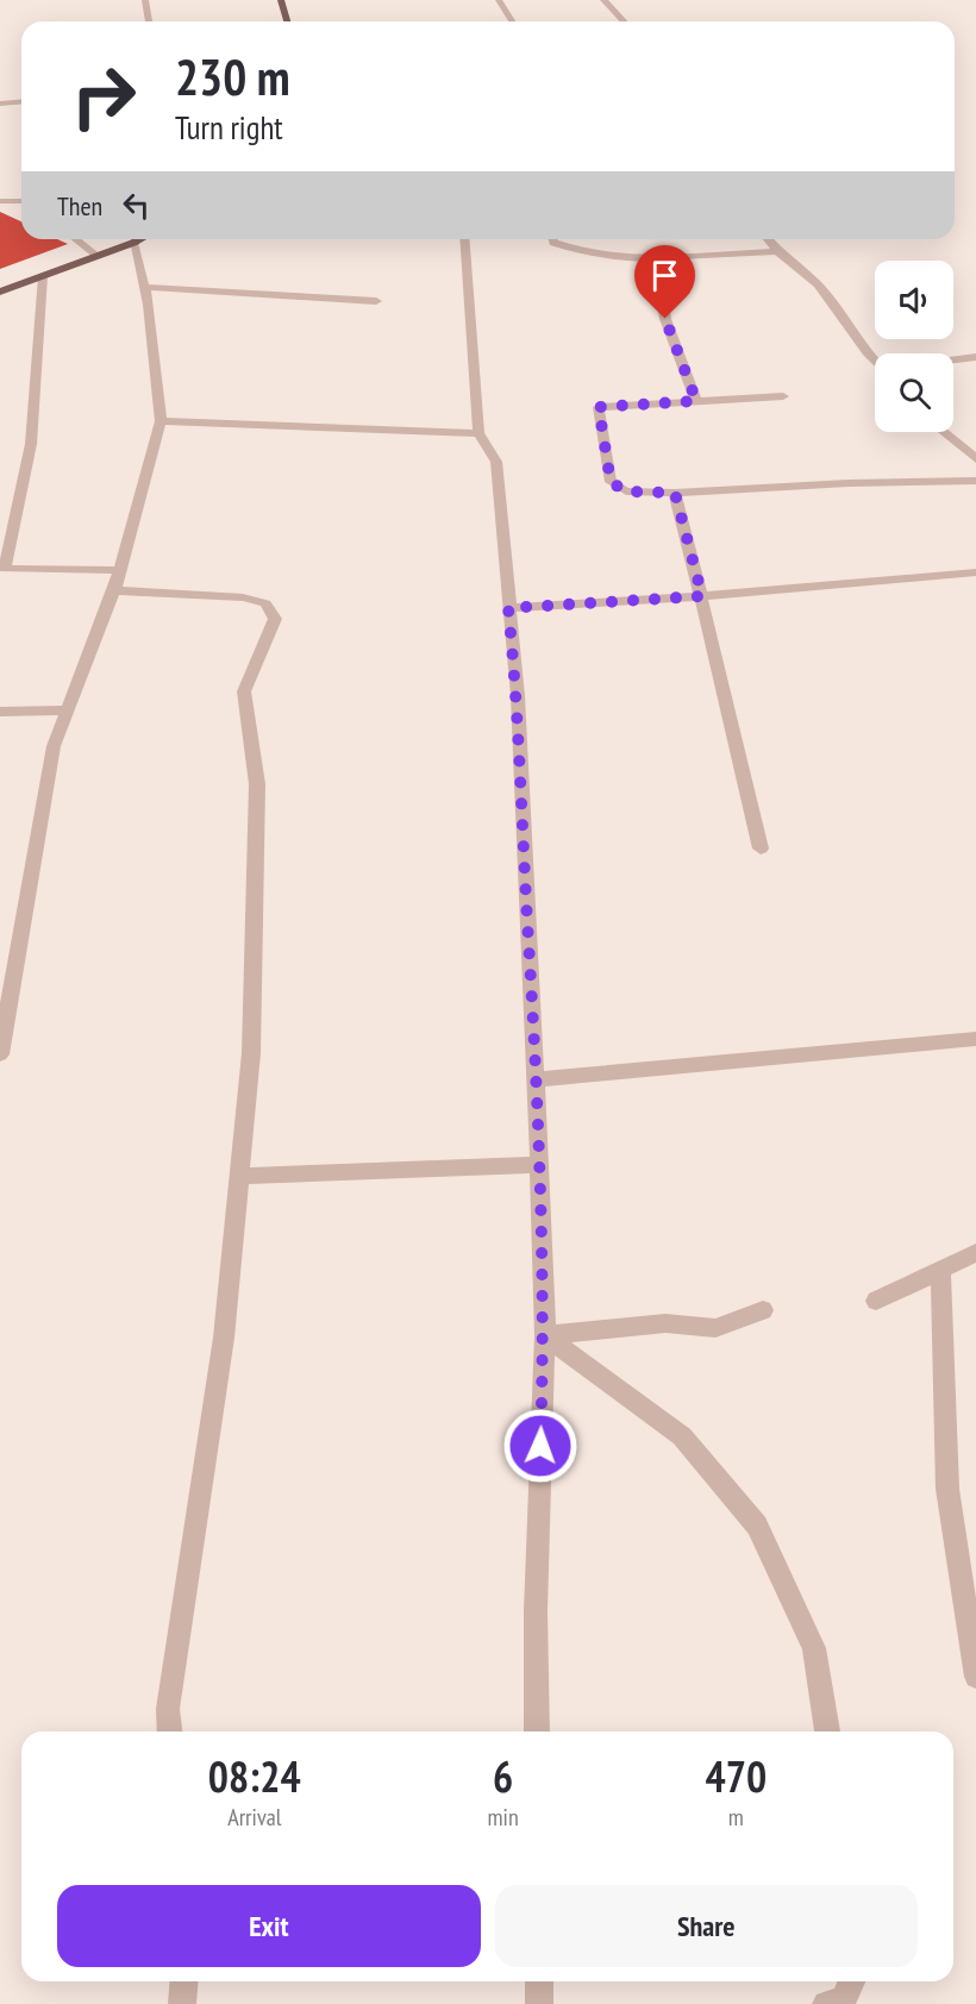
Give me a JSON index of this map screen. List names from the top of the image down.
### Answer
{
  "page": {
    "turn": ["230 m", "Turn right"],
    "then": "Then",
    "eta": [
      "08:24",
      "Arrival",
      "6",
      "min",
      "470",
      "m"
    ],
    "buttons": ["Exit", "Share"]
  }
}
